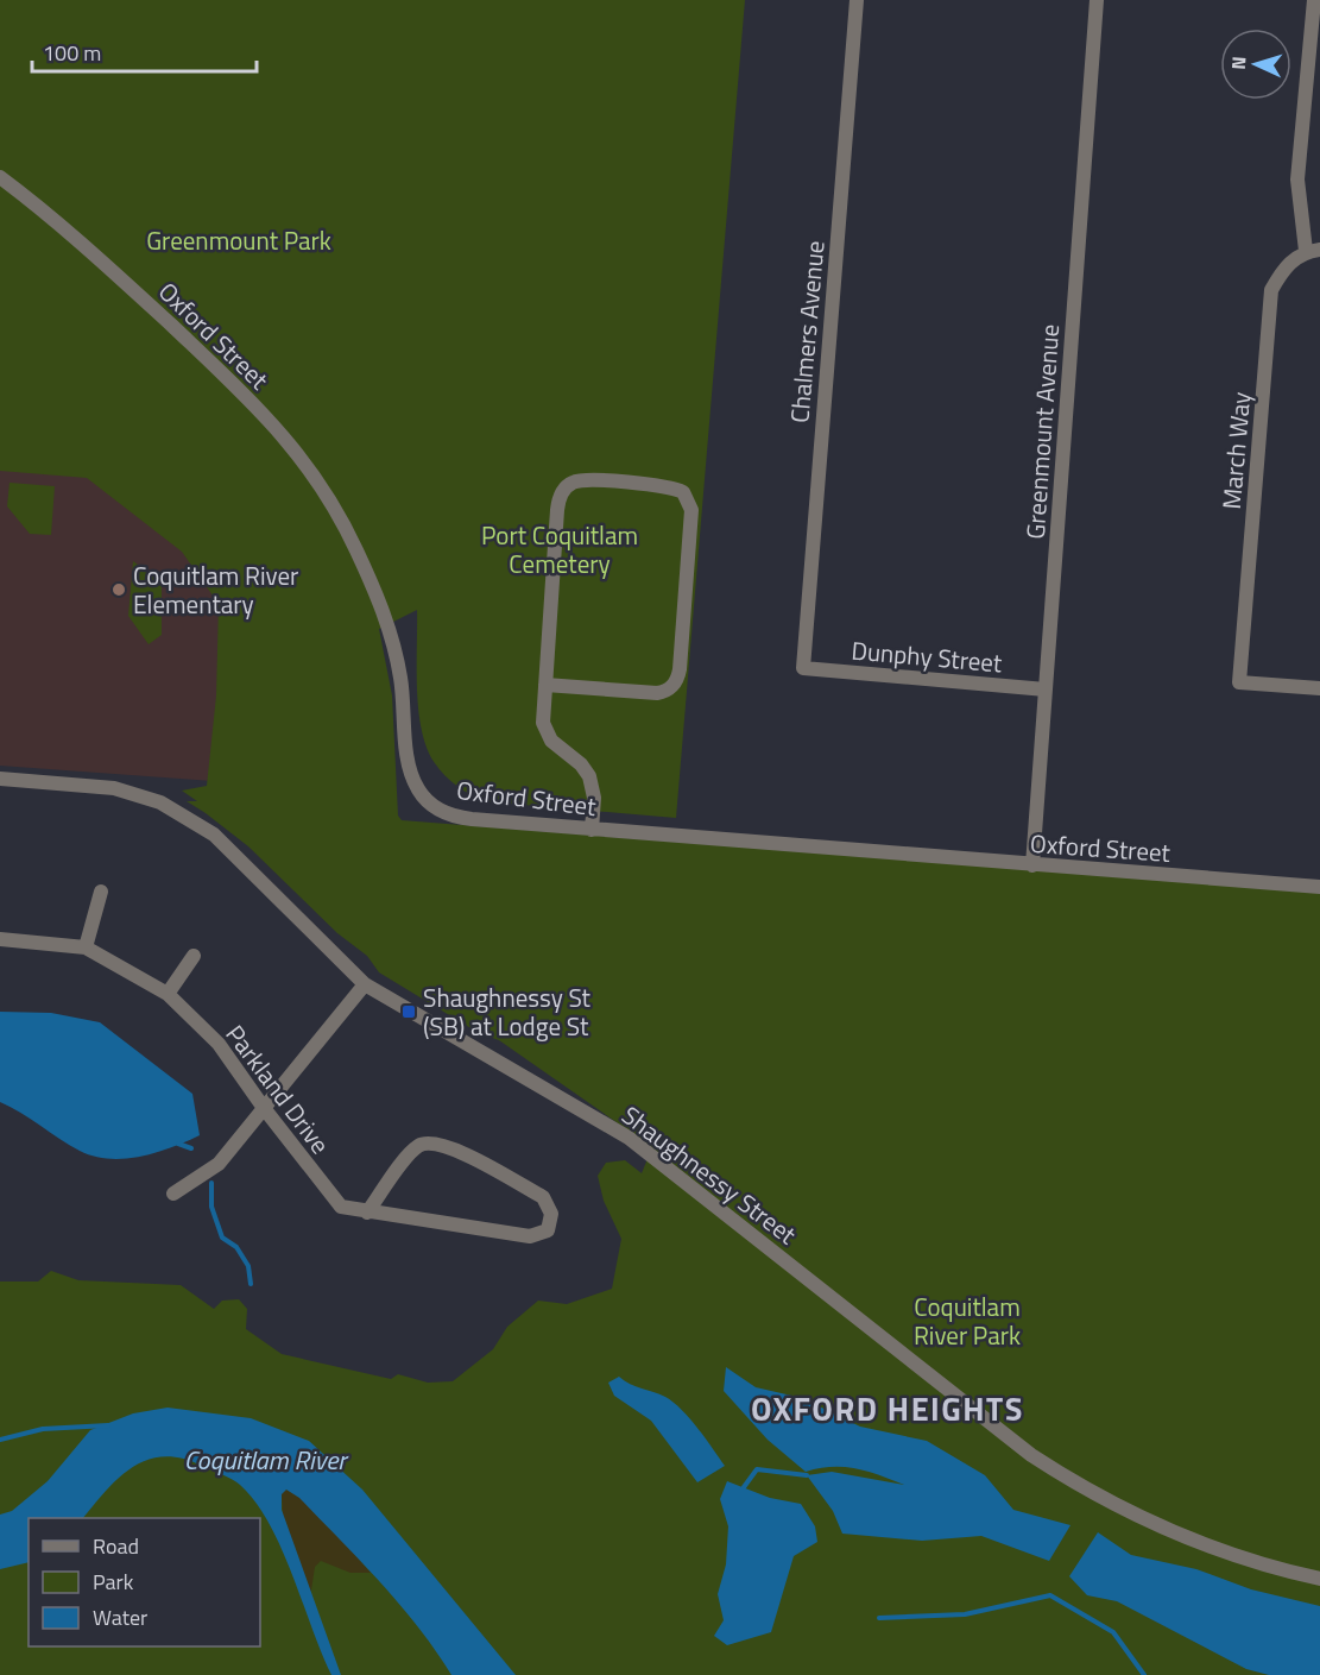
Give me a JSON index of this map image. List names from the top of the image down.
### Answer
{
  "streets": {
    "street": [
      "Chalmers Avenue",
      "Oxford Street",
      "Greenmount Avenue",
      "March Way",
      "Dunphy Street",
      "Parkland Drive",
      "Shaughnessy Street"
    ]
  },
  "crossings": [
    ["Chalmers Avenue", "Dunphy Street"],
    ["Oxford Street", "Greenmount Avenue"],
    ["Greenmount Avenue", "Dunphy Street"]
  ],
  "districts": ["OXFORD HEIGHTS"],
  "water": ["Coquitlam River"],
  "parks": ["Greenmount Park", "Port Coquitlam Cemetery", "Coquitlam River Park"],
  "places": {
    "other": ["Coquitlam River Elementary"],
    "transit": ["Shaughnessy St (SB) at Lodge St"]
  },
  "legend": ["Road", "Park", "Water"],
  "scale_bar": "100 m",
  "north": "left"
}
